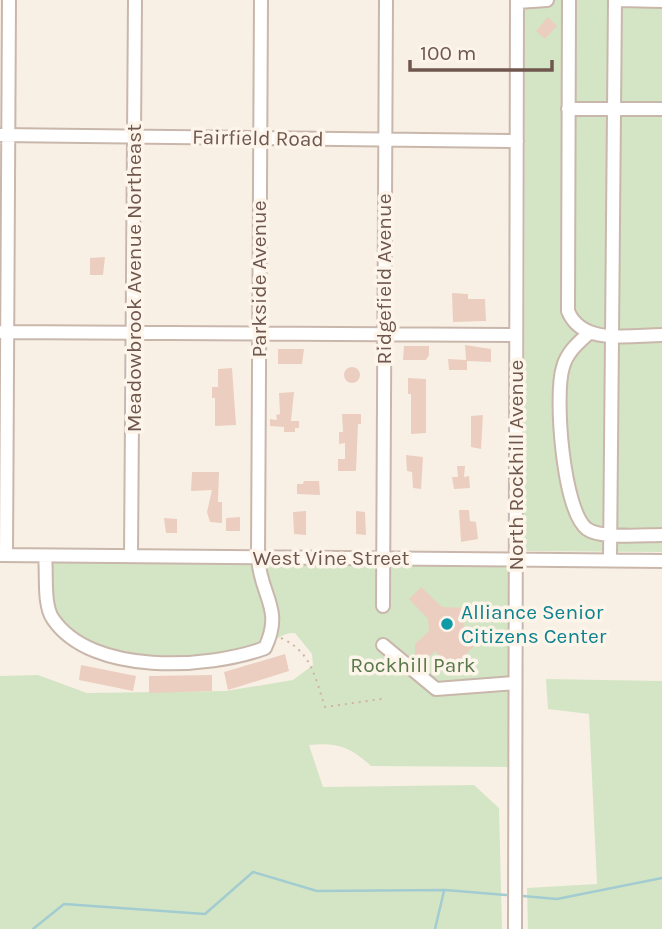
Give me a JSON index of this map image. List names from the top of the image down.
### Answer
{
  "streets": {
    "street": [
      "Fairfield Road",
      "Meadowbrook Avenue Northeast",
      "Parkside Avenue",
      "Ridgefield Avenue",
      "North Rockhill Avenue",
      "West Vine Street"
    ]
  },
  "crossings": [
    ["Fairfield Road", "Meadowbrook Avenue Northeast"],
    ["Fairfield Road", "Parkside Avenue"],
    ["Fairfield Road", "Ridgefield Avenue"],
    ["Fairfield Road", "North Rockhill Avenue"],
    ["Meadowbrook Avenue Northeast", "West Vine Street"],
    ["Parkside Avenue", "West Vine Street"],
    ["Ridgefield Avenue", "West Vine Street"],
    ["North Rockhill Avenue", "West Vine Street"]
  ],
  "parks": ["Rockhill Park"],
  "places": ["Alliance Senior Citizens Center"],
  "scale_bar": "100 m"
}
